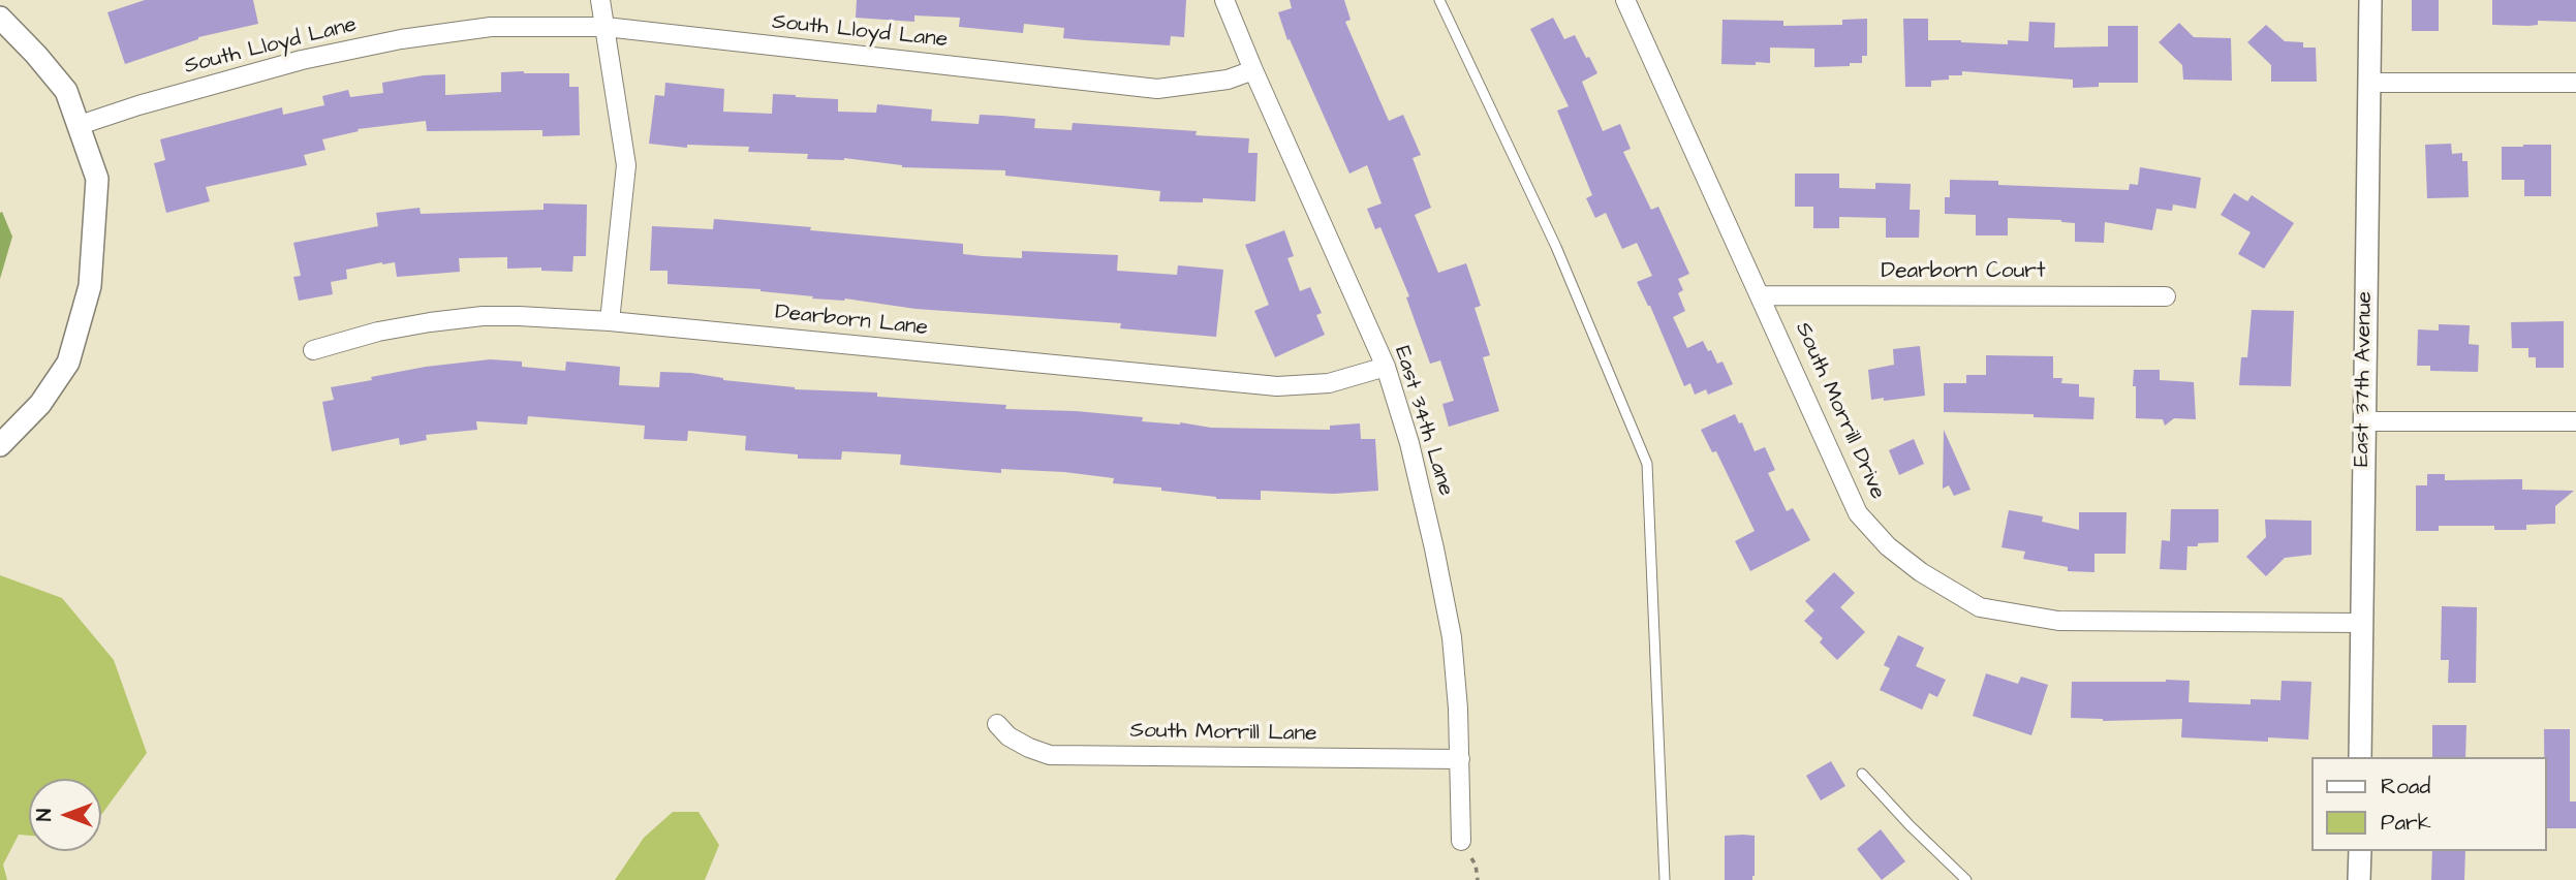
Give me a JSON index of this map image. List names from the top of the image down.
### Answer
{
  "streets": {
    "street": [
      "South Lloyd Lane",
      "Dearborn Court",
      "Dearborn Lane",
      "East 37th Avenue",
      "South Morrill Drive",
      "East 34th Lane",
      "South Morrill Lane"
    ]
  },
  "crossings": [
    ["South Lloyd Lane", "East 34th Lane"],
    ["Dearborn Court", "South Morrill Drive"],
    ["Dearborn Lane", "East 34th Lane"],
    ["East 37th Avenue", "South Morrill Drive"],
    ["East 34th Lane", "South Morrill Lane"]
  ],
  "legend": ["Road", "Park"],
  "north": "left"
}
